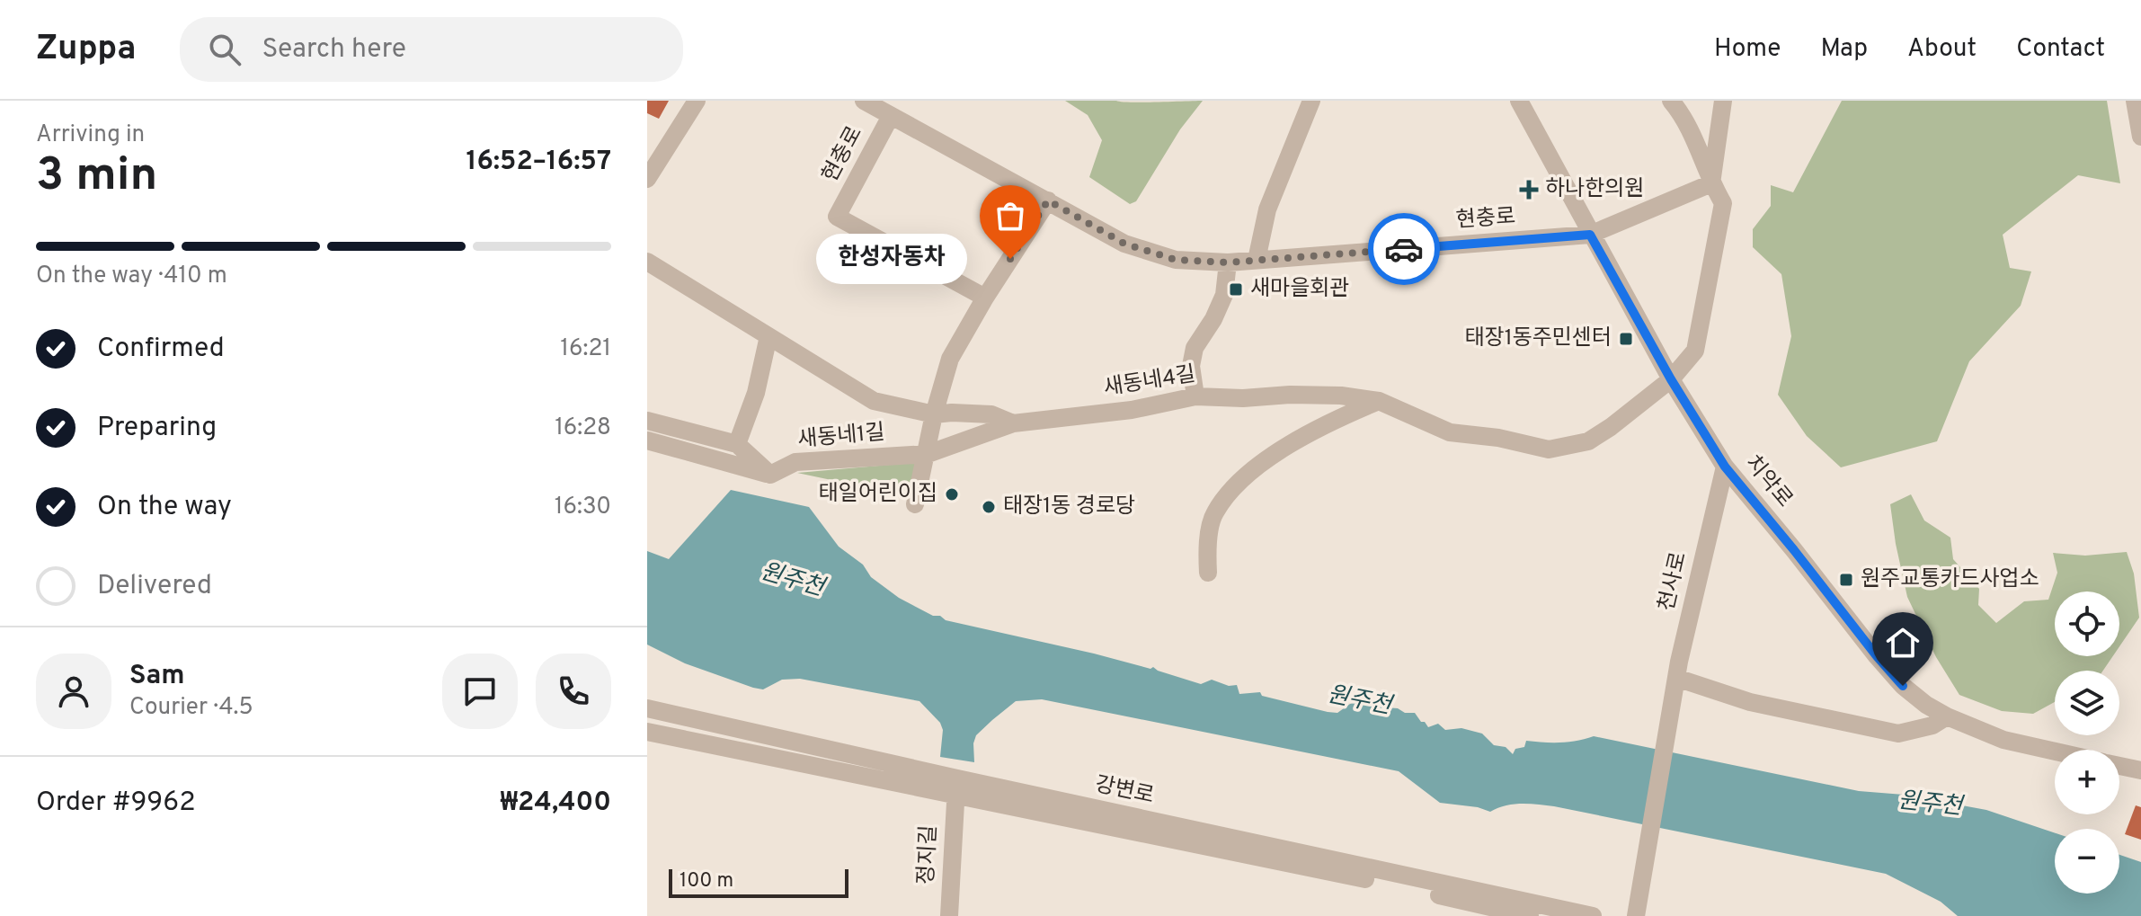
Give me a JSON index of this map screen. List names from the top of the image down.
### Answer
{
  "streets": {
    "street": [
      "현충로",
      "새동네4길",
      "새동네1길",
      "치악로",
      "천사로",
      "강변로",
      "정지길"
    ]
  },
  "crossings": [
    ["현충로", "새동네4길"],
    ["현충로", "치악로"],
    ["새동네4길", "새동네1길"],
    ["새동네4길", "치악로"],
    ["치악로", "천사로"],
    ["강변로", "정지길"]
  ],
  "water": ["원주천"],
  "places": {
    "health": ["하나한의원"],
    "other": ["한성자동차", "태일어린이집", "태장1동 경로당"],
    "transit": ["새마을회관", "태장1동주민센터", "원주교통카드사업소"]
  },
  "scale_bar": "100 m",
  "page": {
    "header": "Zuppa",
    "search": "Search here",
    "nav": [
      "Home",
      "Map",
      "About",
      "Contact"
    ],
    "heading": ["3 min", "Arriving in", "16:52–16:57"],
    "panel": [
      "Sam",
      "Courier · 4.5",
      "Order #9962",
      "₩24,400"
    ],
    "bar": "On the way · 410 m",
    "bubble": "한성자동차",
    "list": [
      ["Confirmed", "16:21"],
      ["Preparing", "16:28"],
      ["On the way", "16:30"],
      "Delivered"
    ],
    "map_buttons": ["+", "−"],
    "scale": "100 m"
  }
}
